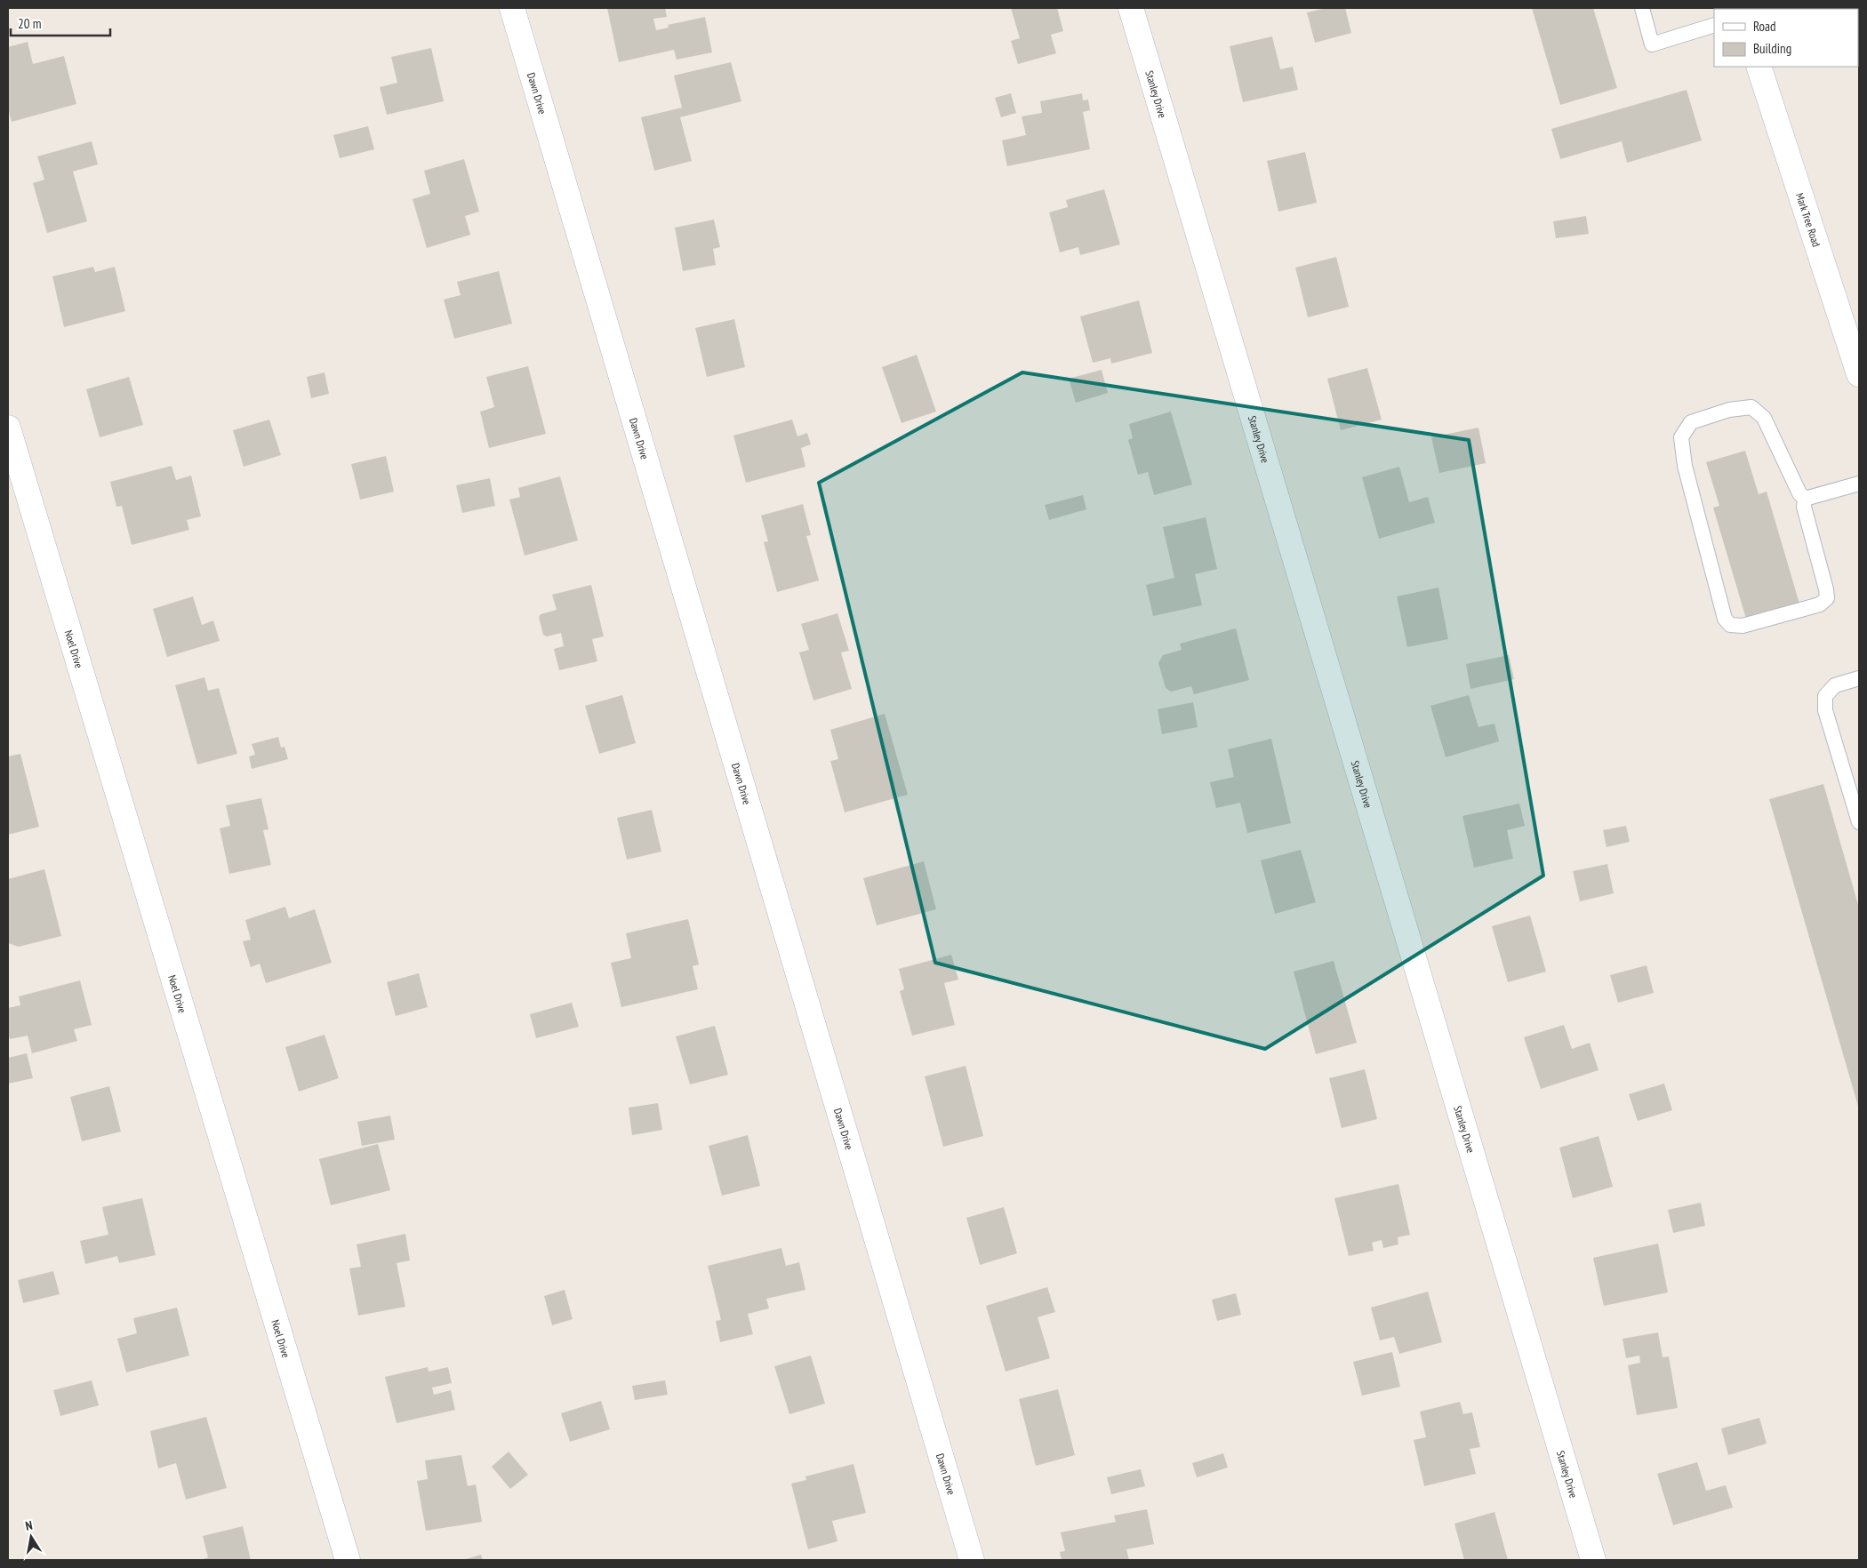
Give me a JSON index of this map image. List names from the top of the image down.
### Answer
{
  "streets": {
    "street": [
      "Dawn Drive",
      "Stanley Drive",
      "Mark Tree Road",
      "Noel Drive"
    ]
  },
  "legend": ["Road", "Building"],
  "scale_bar": "20 m",
  "north": "top"
}
